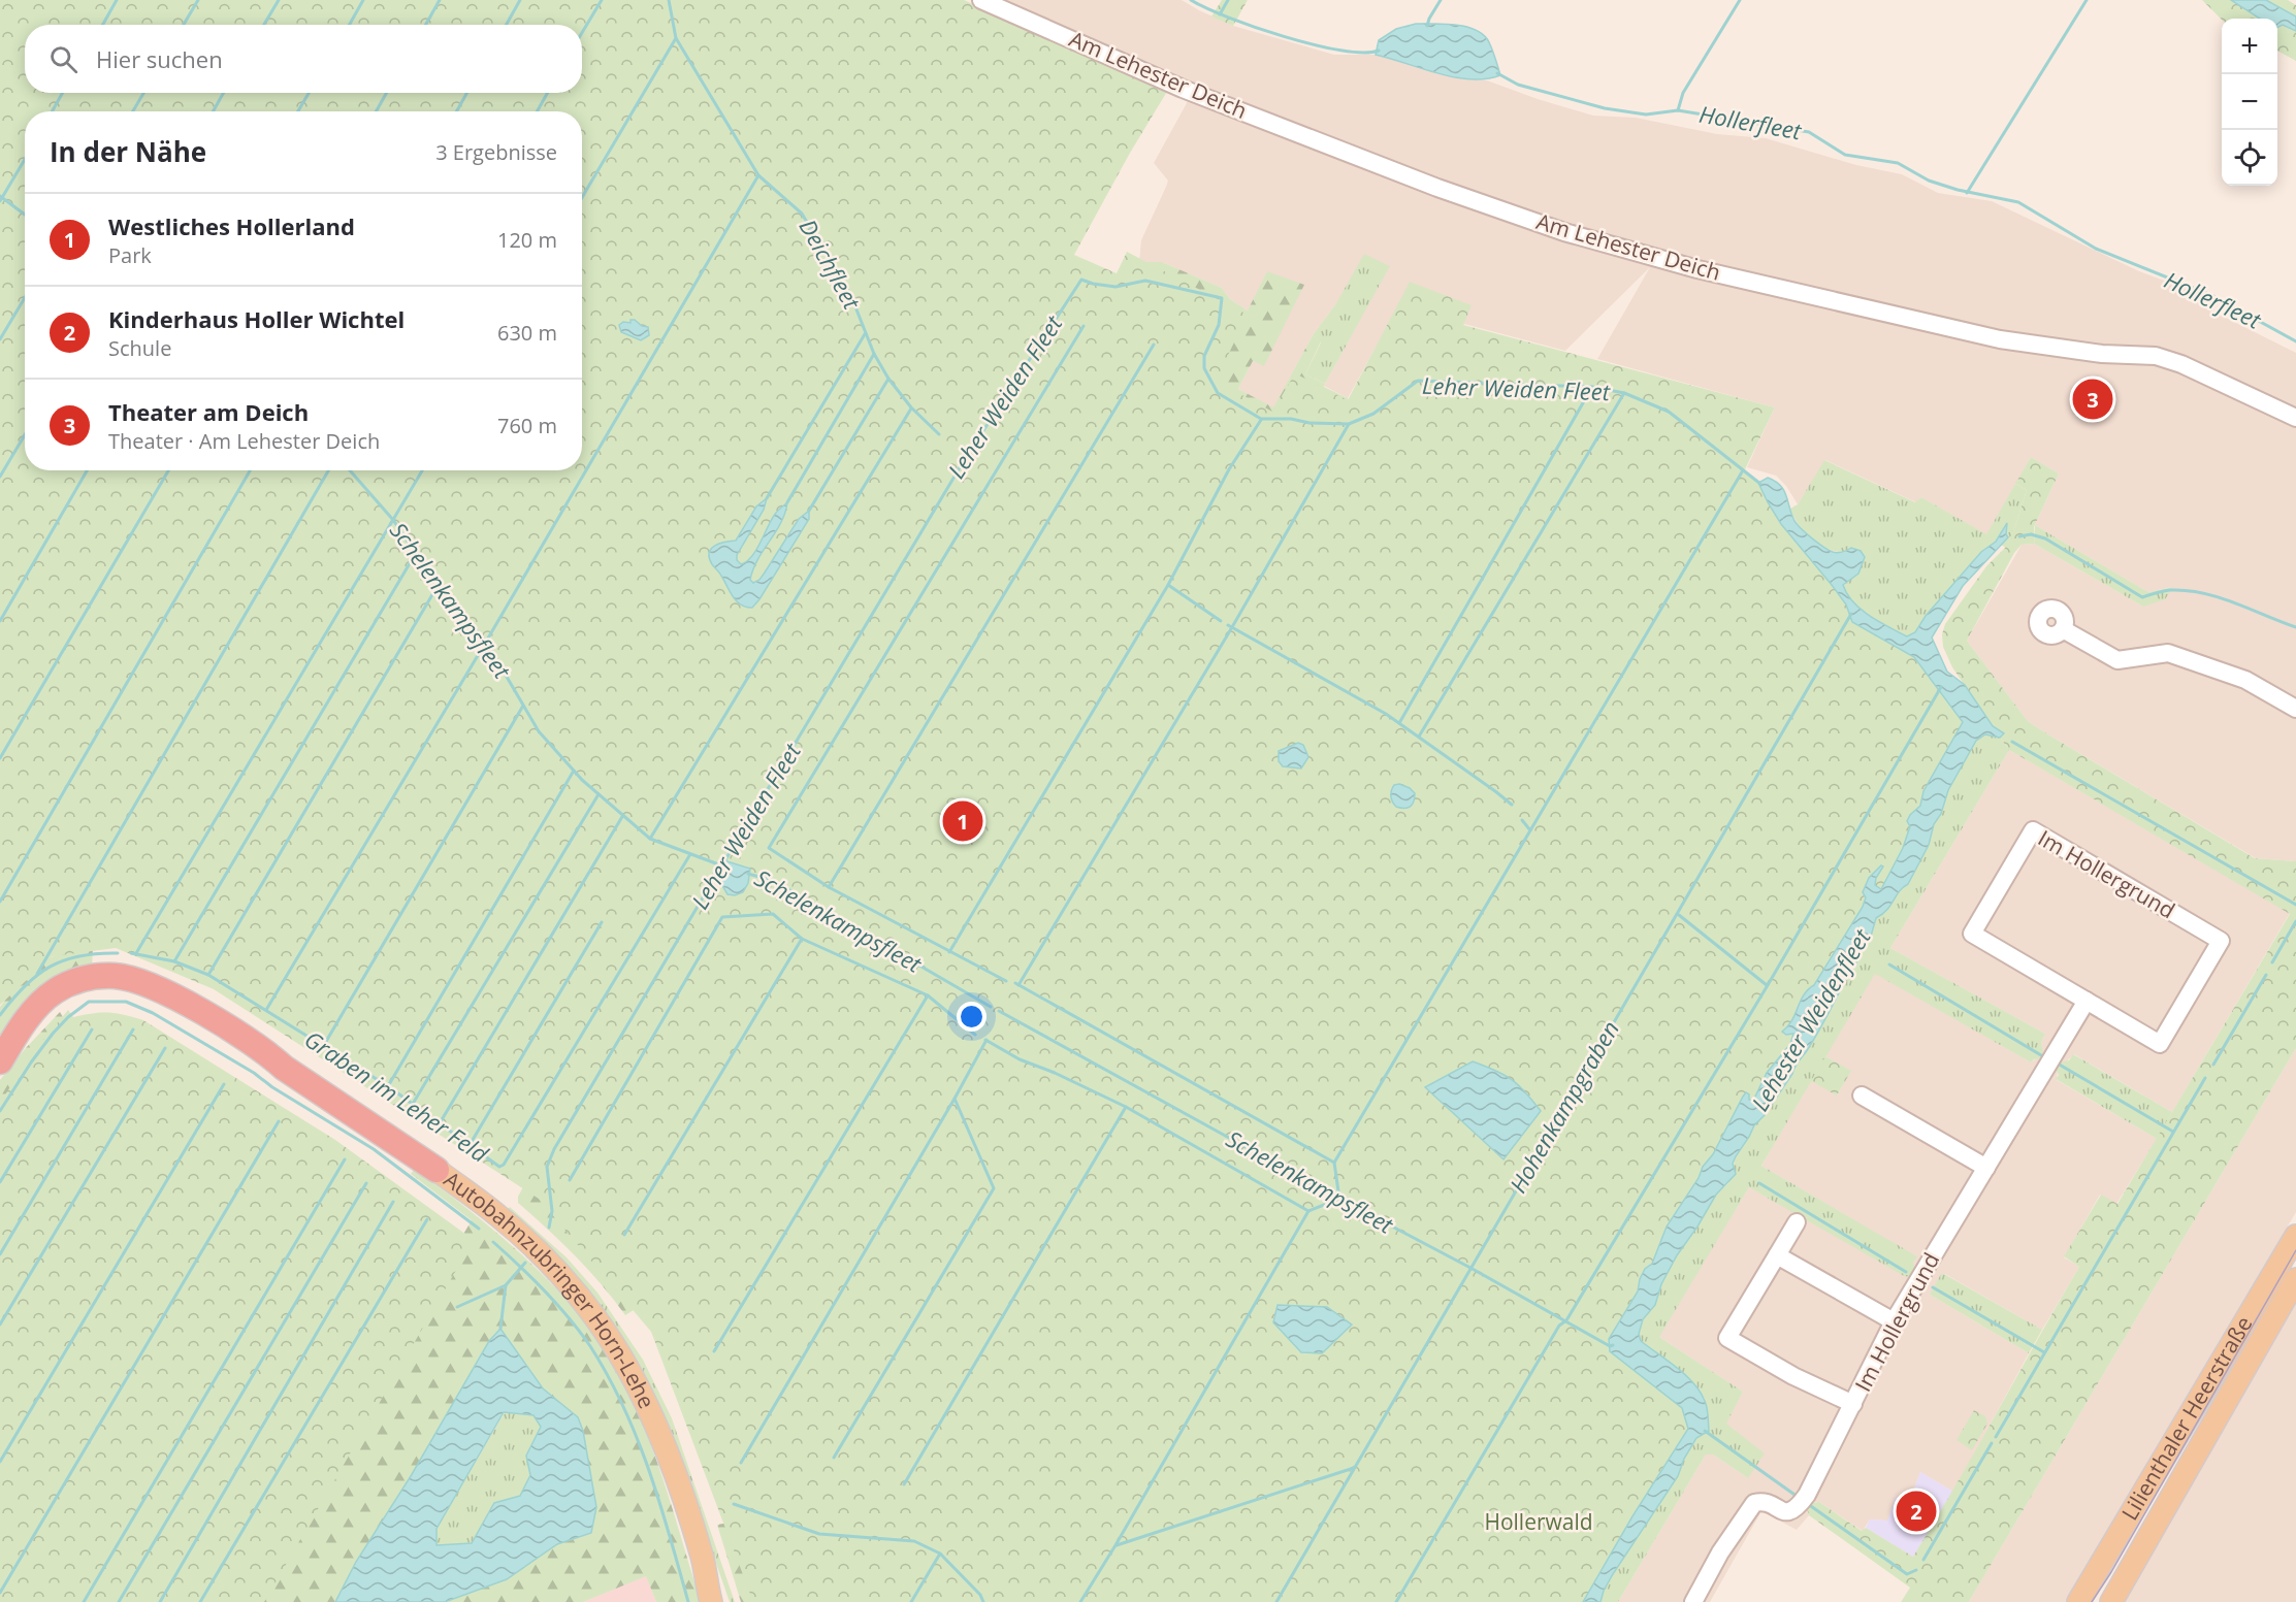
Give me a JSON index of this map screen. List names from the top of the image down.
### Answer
{
  "streets": {
    "highway": ["Autobahnzubringer Horn-Lehe"],
    "main road": ["Lilienthaler Heerstraße"],
    "street": ["Am Lehester Deich", "Im Hollergrund"]
  },
  "water": [
    "Hollerfleet",
    "Deichfleet",
    "Leher Weiden Fleet",
    "Schelenkampsfleet",
    "Lehester Weidenfleet",
    "Graben im Leher Feld",
    "Hohenkampgraben"
  ],
  "parks": ["Hollerwald"],
  "page": {
    "map_buttons": ["+", "−"],
    "search": "Hier suchen",
    "heading": ["In der Nähe", "3 Ergebnisse"],
    "list": [
      {
        "mark": "1",
        "name": "Westliches Hollerland",
        "note": "Park",
        "value": "120 m"
      },
      {
        "mark": "2",
        "name": "Kinderhaus Holler Wichtel",
        "note": "Schule",
        "value": "630 m"
      },
      {
        "mark": "3",
        "name": "Theater am Deich",
        "note": "Theater · Am Lehester Deich",
        "value": "760 m"
      }
    ],
    "pins": ["3", "1", "2"]
  }
}
